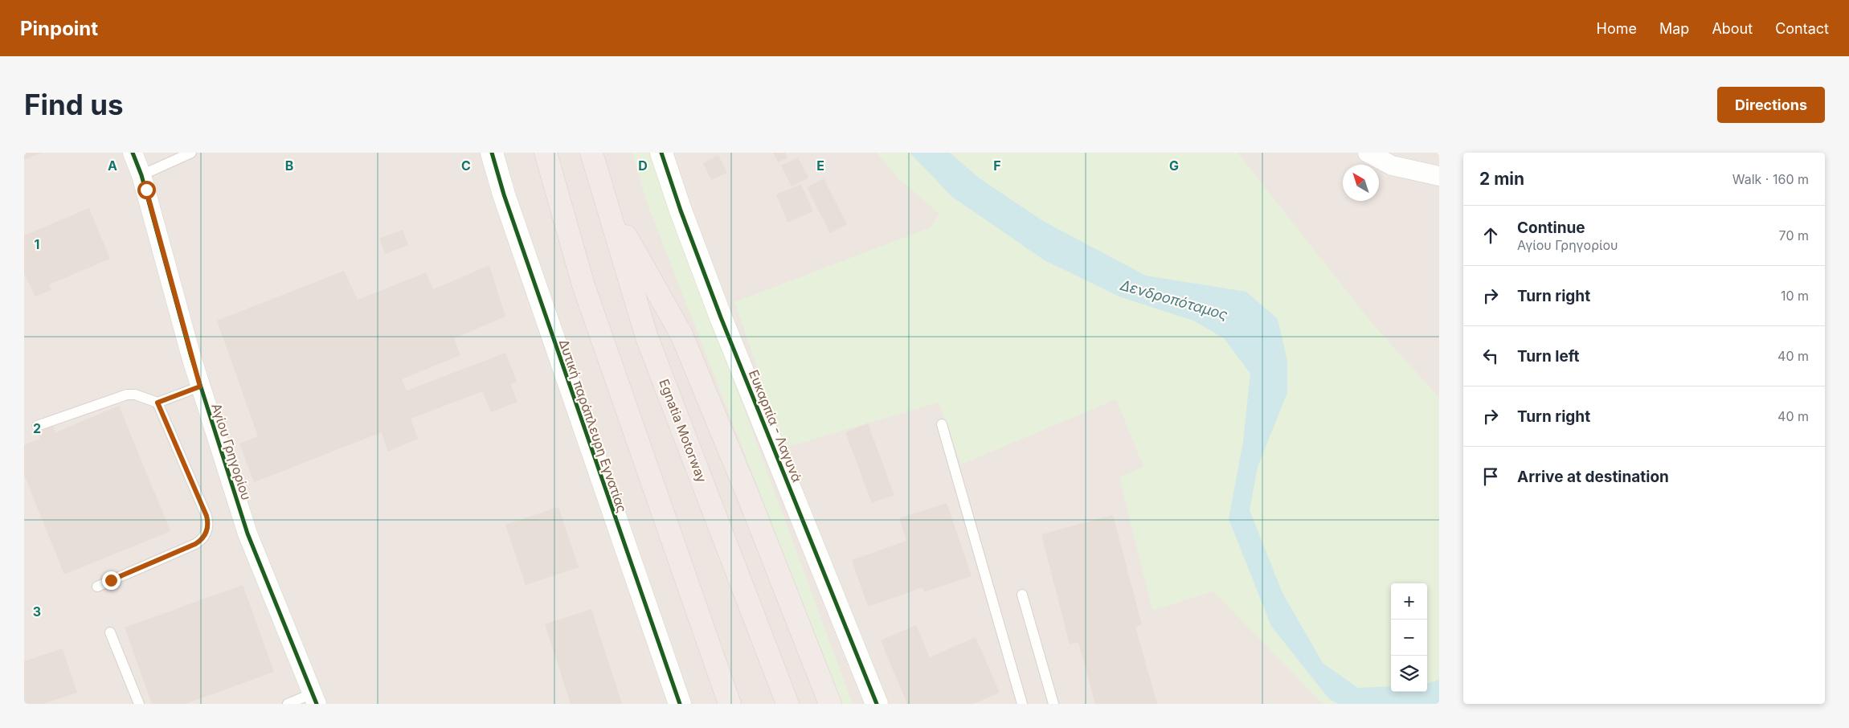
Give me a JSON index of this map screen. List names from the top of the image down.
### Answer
{
  "streets": {
    "highway": ["Egnatia Motorway"],
    "street": ["Δυτική παράπλευρη Εγνατίας", "Ευκαρπία - Λαγυνά", "Αγίου Γρηγορίου"]
  },
  "water": ["Δενδροπόταμος"],
  "north": "top left",
  "page": {
    "header": "Pinpoint",
    "nav": [
      "Home",
      "Map",
      "About",
      "Contact"
    ],
    "buttons": "Directions",
    "title": "Find us",
    "heading": ["2 min", "Walk · 160 m"],
    "list": [
      ["Continue", "Αγίου Γρηγορίου", "70 m"],
      ["Turn right", "10 m"],
      ["Turn left", "40 m"],
      ["Turn right", "40 m"],
      "Arrive at destination"
    ],
    "map_buttons": ["+", "−"]
  },
  "grid": {
    "columns": [
      "A",
      "B",
      "C",
      "D",
      "E",
      "F",
      "G"
    ],
    "rows": ["1", "2", "3"]
  }
}
